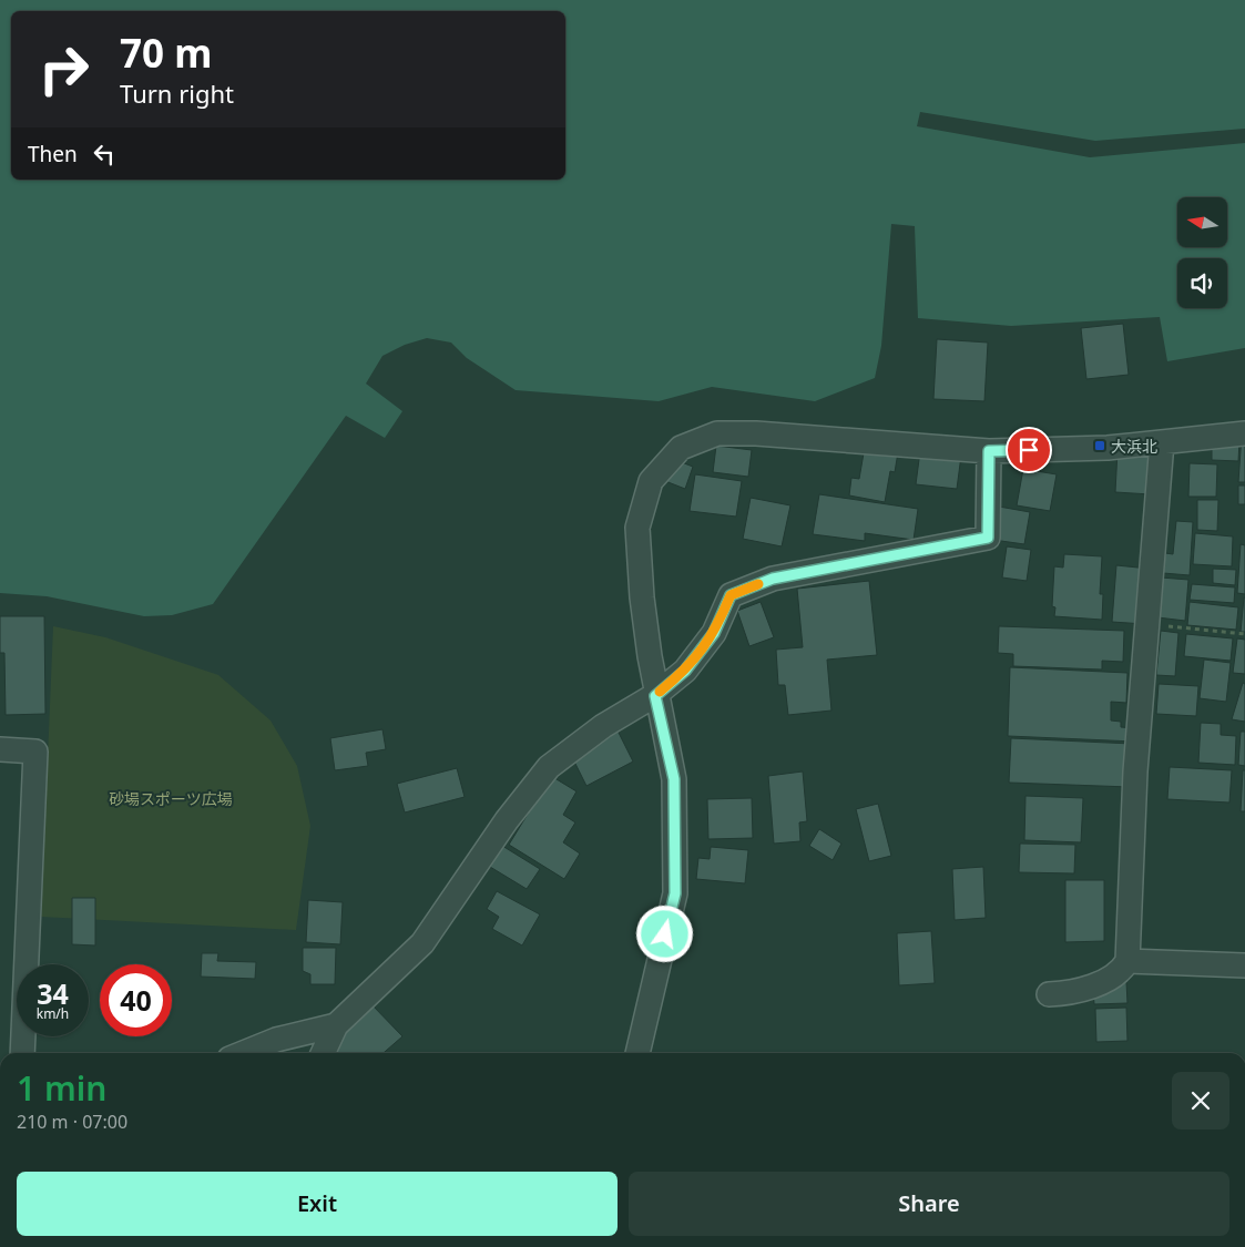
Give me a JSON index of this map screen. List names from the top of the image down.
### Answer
{
  "parks": ["砂場スポーツ広場"],
  "places": {
    "transit": ["大浜北"]
  },
  "north": "left",
  "page": {
    "turn": ["70 m", "Turn right"],
    "then": "Then",
    "speed": "34 km/h",
    "limit": "40",
    "heading": ["1 min", "210 m · 07:00"],
    "buttons": ["Exit", "Share"]
  }
}
